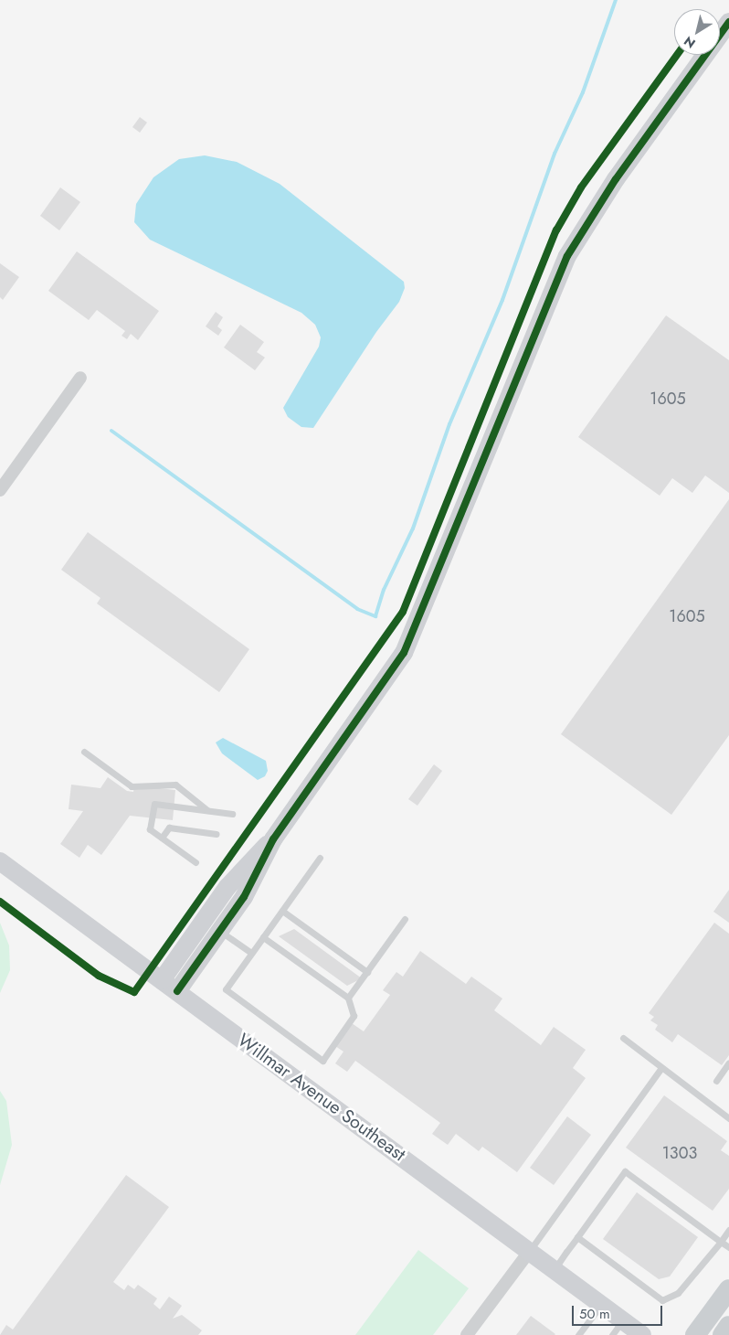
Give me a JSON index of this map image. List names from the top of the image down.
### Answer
{
  "streets": {
    "street": ["Willmar Avenue Southeast"]
  },
  "house_numbers": ["1605", "1605", "1303"],
  "scale_bar": "50 m",
  "north": "bottom left"
}
